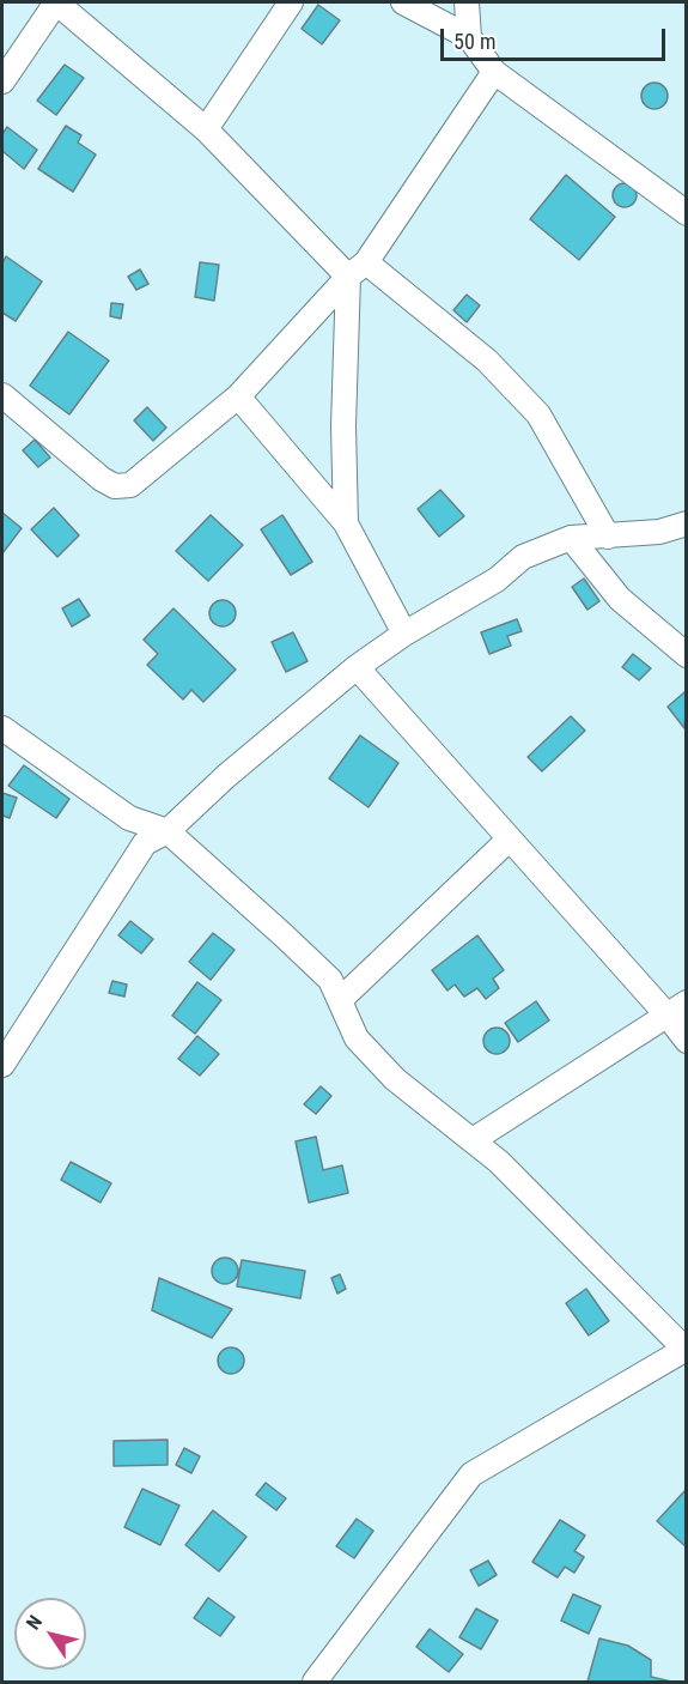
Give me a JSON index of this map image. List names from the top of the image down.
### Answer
{
  "scale_bar": "50 m",
  "north": "top left"
}
